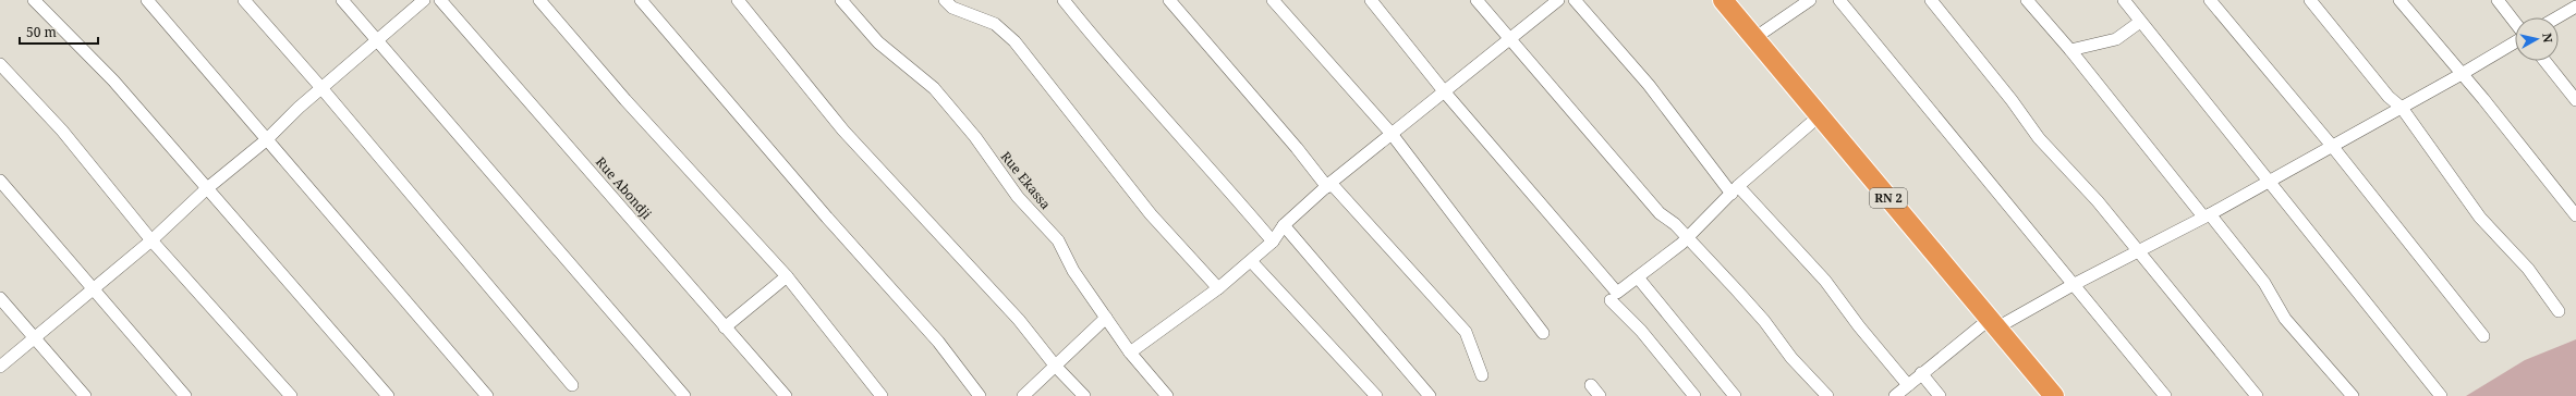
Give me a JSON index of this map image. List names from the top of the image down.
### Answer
{
  "streets": {
    "highway": ["RN 2"],
    "street": ["Rue Ekassa", "Rue Abondji"]
  },
  "scale_bar": "50 m",
  "north": "right"
}
